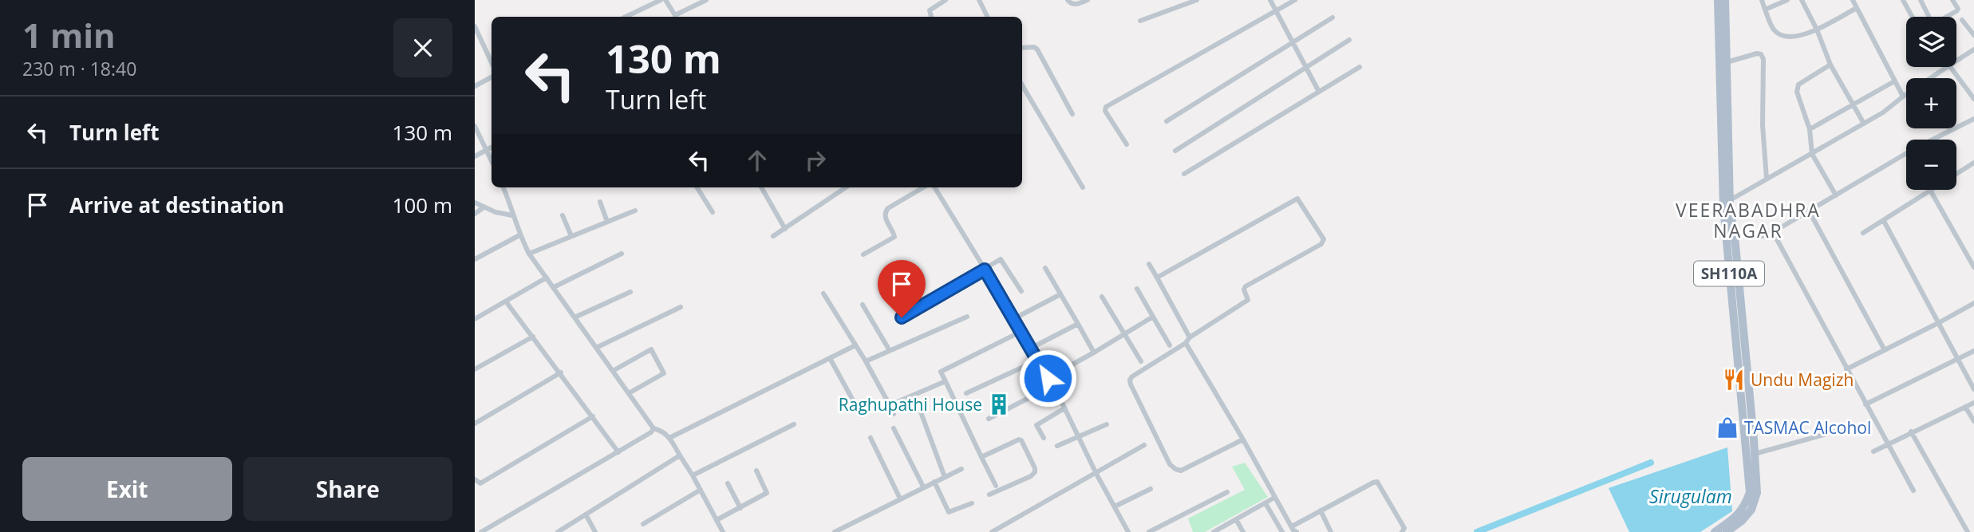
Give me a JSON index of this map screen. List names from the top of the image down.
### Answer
{
  "streets": {
    "main road": ["SH110A"]
  },
  "districts": ["VEERABADHRA NAGAR"],
  "water": ["Sirugulam"],
  "places": {
    "restaurant": ["Undu Magizh"],
    "building": ["Raghupathi House"],
    "shop": ["TASMAC Alcohol"]
  },
  "page": {
    "heading": ["1 min", "230 m · 18:40"],
    "map_buttons": ["+", "−"],
    "turn": ["130 m", "Turn left"],
    "list": [
      {
        "name": "Turn left",
        "value": "130 m"
      },
      {
        "name": "Arrive at destination",
        "value": "100 m"
      }
    ],
    "buttons": ["Exit", "Share"]
  }
}
